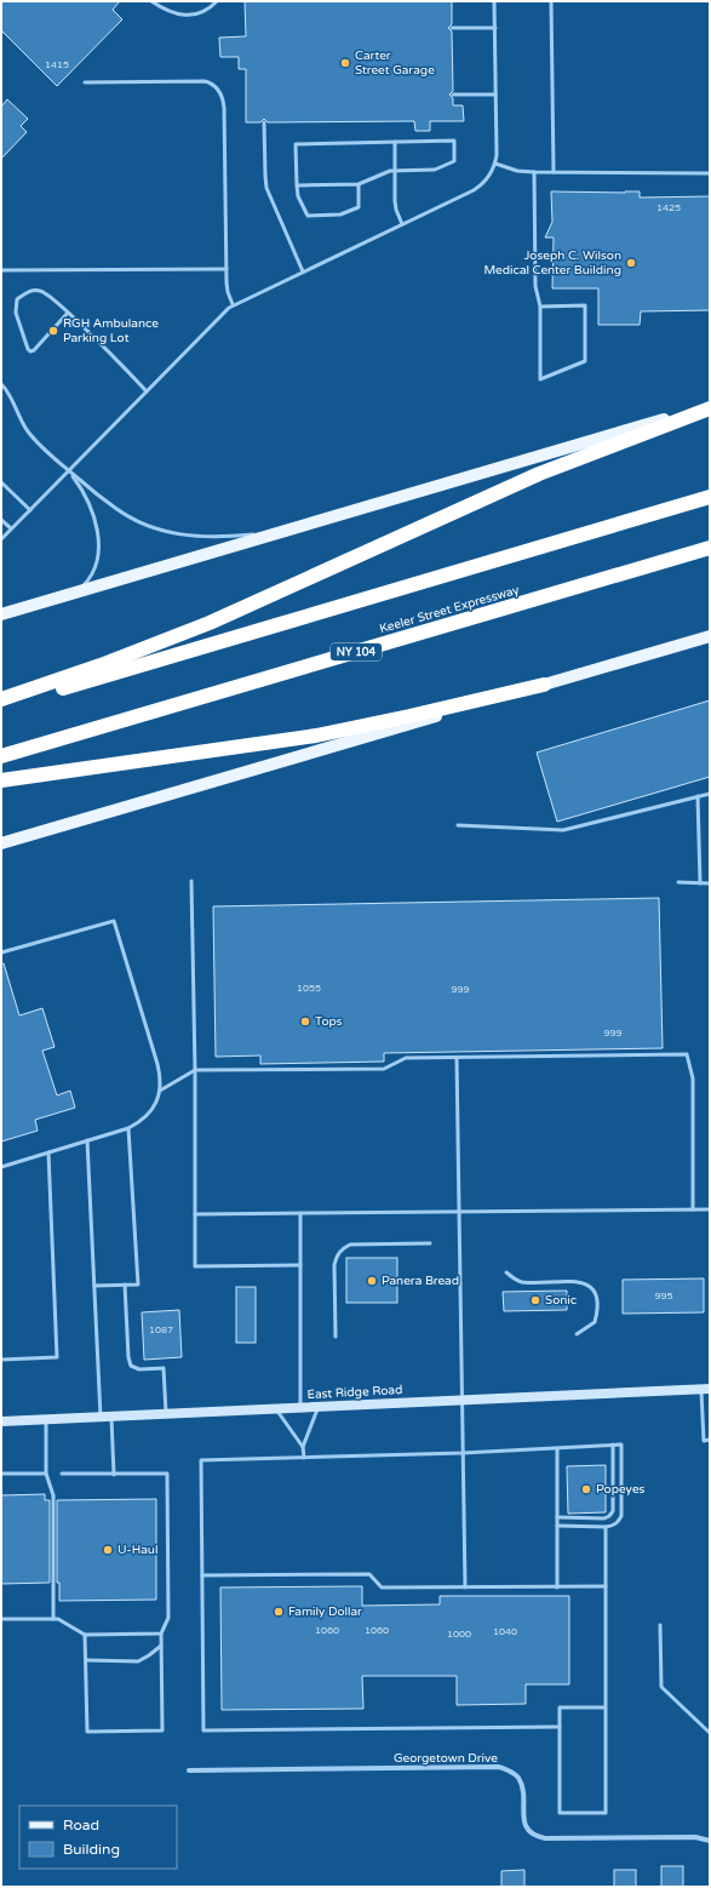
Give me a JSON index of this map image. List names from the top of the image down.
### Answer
{
  "streets": {
    "highway": ["Keeler Street Expressway", "NY 104"],
    "main road": ["East Ridge Road"],
    "street": ["Georgetown Drive"]
  },
  "places": [
    "Carter Street Garage",
    "Joseph C. Wilson Medical Center Building",
    "RGH Ambulance Parking Lot",
    "Tops",
    "Panera Bread",
    "Sonic",
    "Popeyes",
    "U-Haul",
    "Family Dollar"
  ],
  "house_numbers": [
    "1415",
    "1425",
    "1055",
    "999",
    "999",
    "995",
    "1087",
    "1060",
    "1060",
    "1040",
    "1000"
  ],
  "legend": ["Road", "Building"]
}
